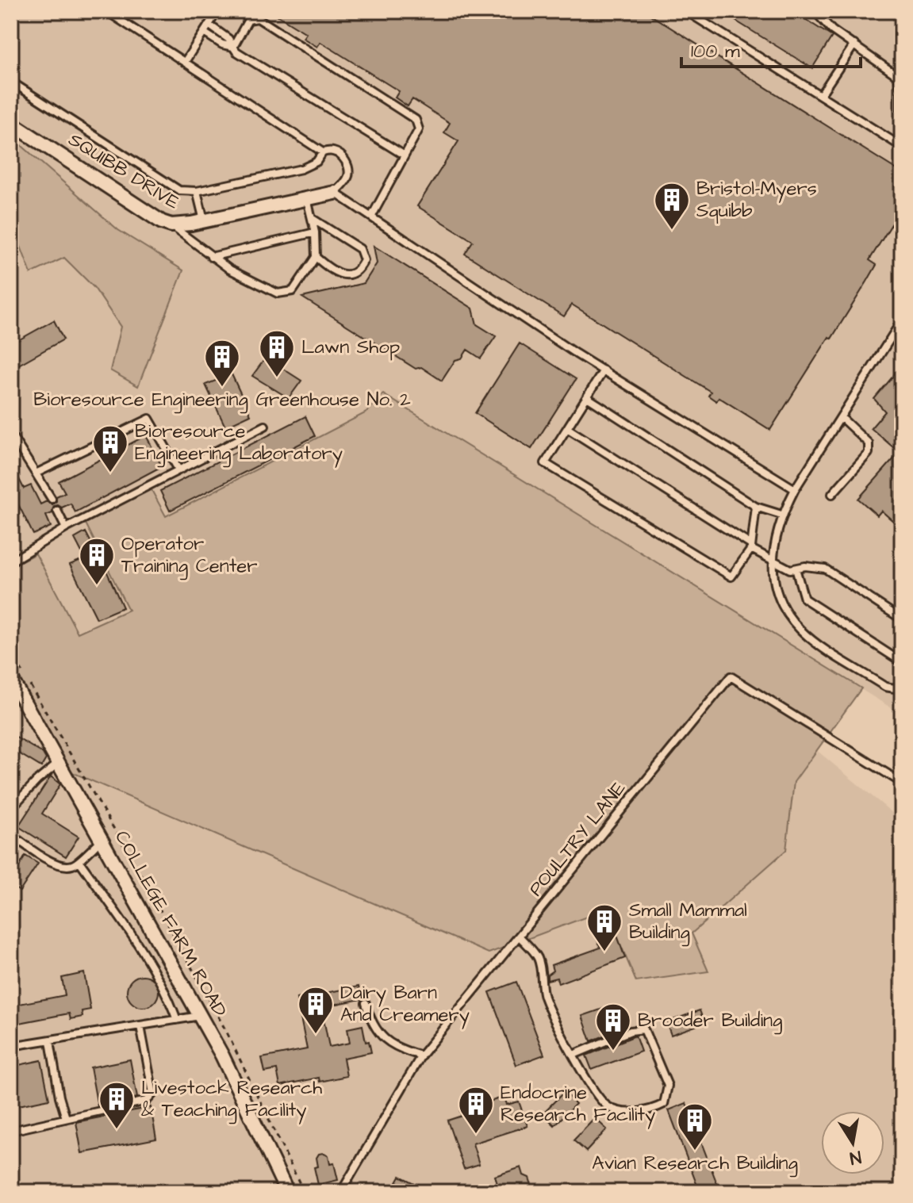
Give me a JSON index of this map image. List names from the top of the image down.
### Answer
{
  "streets": {
    "street": ["SQUIBB DRIVE", "COLLEGE FARM ROAD"],
    "lane": ["POULTRY LANE"]
  },
  "places": {
    "building": [
      "Bristol-Myers Squibb",
      "Lawn Shop",
      "Bioresource Engineering Greenhouse No. 2",
      "Bioresource Engineering Laboratory",
      "Operator Training Center",
      "Small Mammal Building",
      "Dairy Barn And Creamery",
      "Brooder Building",
      "Livestock Research & Teaching Facility",
      "Endocrine Research Facility",
      "Avian Research Building"
    ]
  },
  "scale_bar": "100 m",
  "north": "bottom"
}
